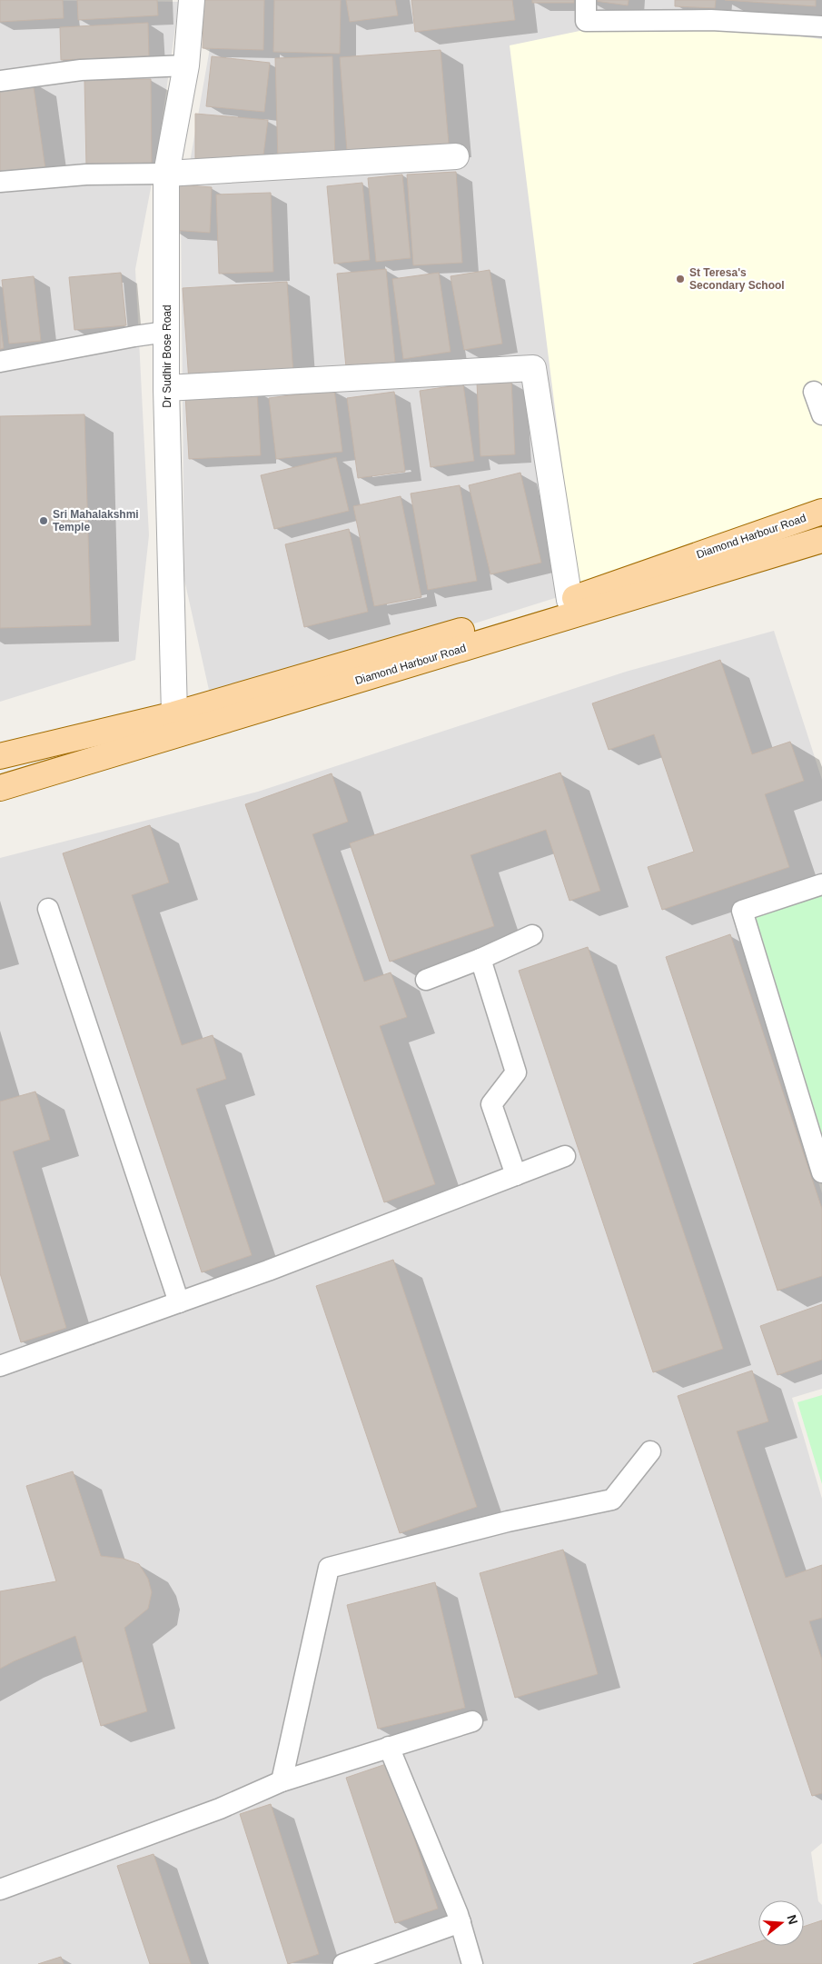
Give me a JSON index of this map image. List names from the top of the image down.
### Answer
{
  "streets": {
    "main road": ["Diamond Harbour Road"],
    "street": ["Dr Sudhir Bose Road"]
  },
  "crossings": [
    ["Dr Sudhir Bose Road", "Diamond Harbour Road"]
  ],
  "places": ["St Teresa's Secondary School", "Sri Mahalakshmi Temple"],
  "north": "right"
}
